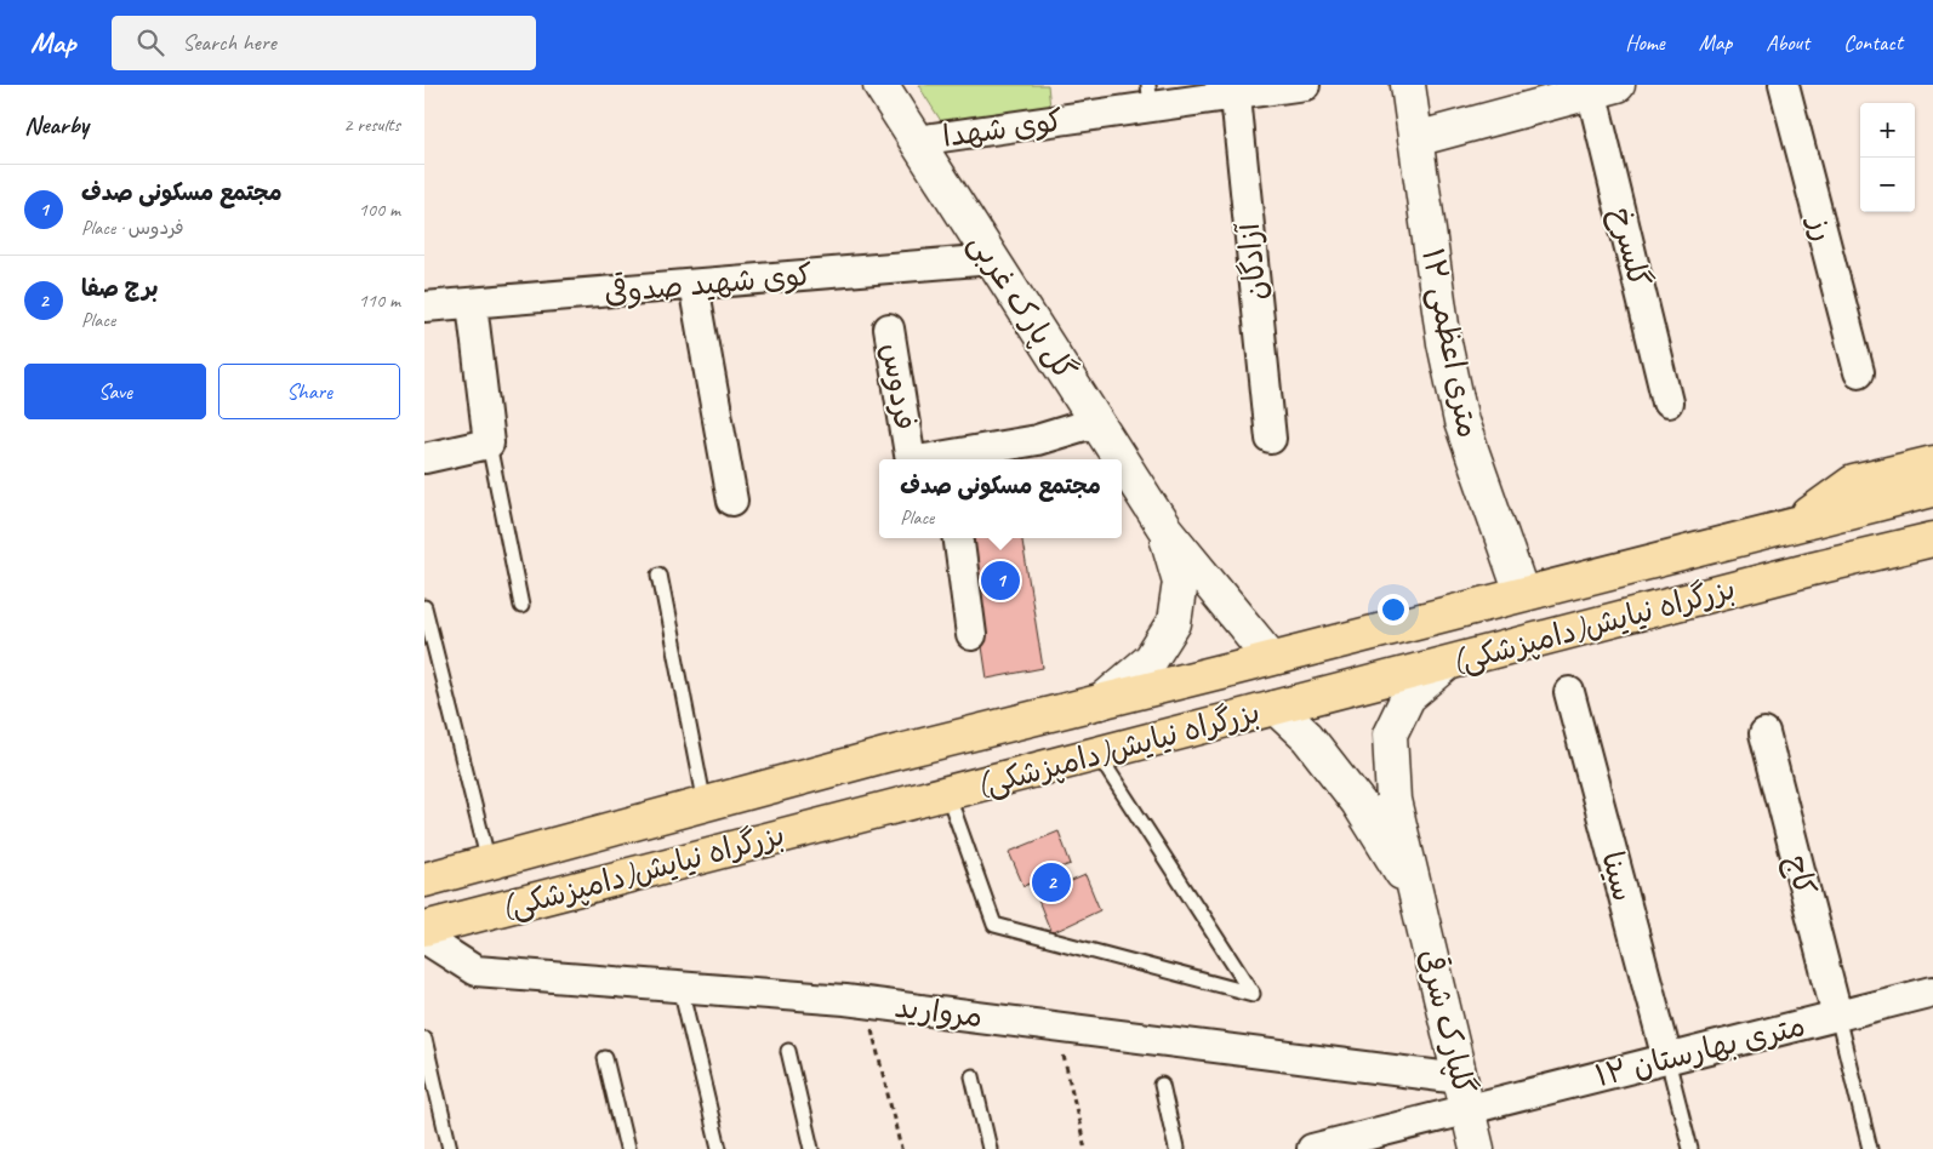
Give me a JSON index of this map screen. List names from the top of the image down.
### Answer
{
  "streets": {
    "highway": ["بزرگراه نیایش(دامپزشکی)"],
    "main road": ["گل پارک غربی", "۱۲ متری اعظمی", "گلپارک شرقی"],
    "street": [
      "کوی شهدا",
      "رز",
      "گلسرخ",
      "آزادگان",
      "کوی شهید صدوقی",
      "فردوس",
      "کاج",
      "سینا",
      "مروارید",
      "۱۲ متری بهارستان"
    ]
  },
  "crossings": [
    ["کوی شهدا", "آزادگان"],
    ["کوی شهدا", "گل پارک غربی"],
    ["کوی شهید صدوقی", "گل پارک غربی"],
    ["گل پارک غربی", "فردوس"],
    ["۱۲ متری اعظمی", "بزرگراه نیایش(دامپزشکی)"],
    ["بزرگراه نیایش(دامپزشکی)", "گلپارک شرقی"],
    ["کاج", "۱۲ متری بهارستان"],
    ["سینا", "۱۲ متری بهارستان"],
    ["مروارید", "گلپارک شرقی"],
    ["مروارید", "۱۲ متری بهارستان"],
    ["گلپارک شرقی", "۱۲ متری بهارستان"]
  ],
  "page": {
    "header": "Map",
    "search": "Search here",
    "nav": [
      "Home",
      "Map",
      "About",
      "Contact"
    ],
    "heading": ["Nearby", "2 results"],
    "map_buttons": ["+", "−"],
    "list": [
      {
        "mark": "1",
        "name": "مجتمع مسکونی صدف",
        "note": "Place · فردوس",
        "value": "100 m"
      },
      {
        "mark": "2",
        "name": "برج صفا",
        "note": "Place",
        "value": "110 m"
      }
    ],
    "buttons": ["Save", "Share"],
    "popup": ["مجتمع مسکونی صدف", "Place"],
    "pins": ["1", "2"]
  }
}
